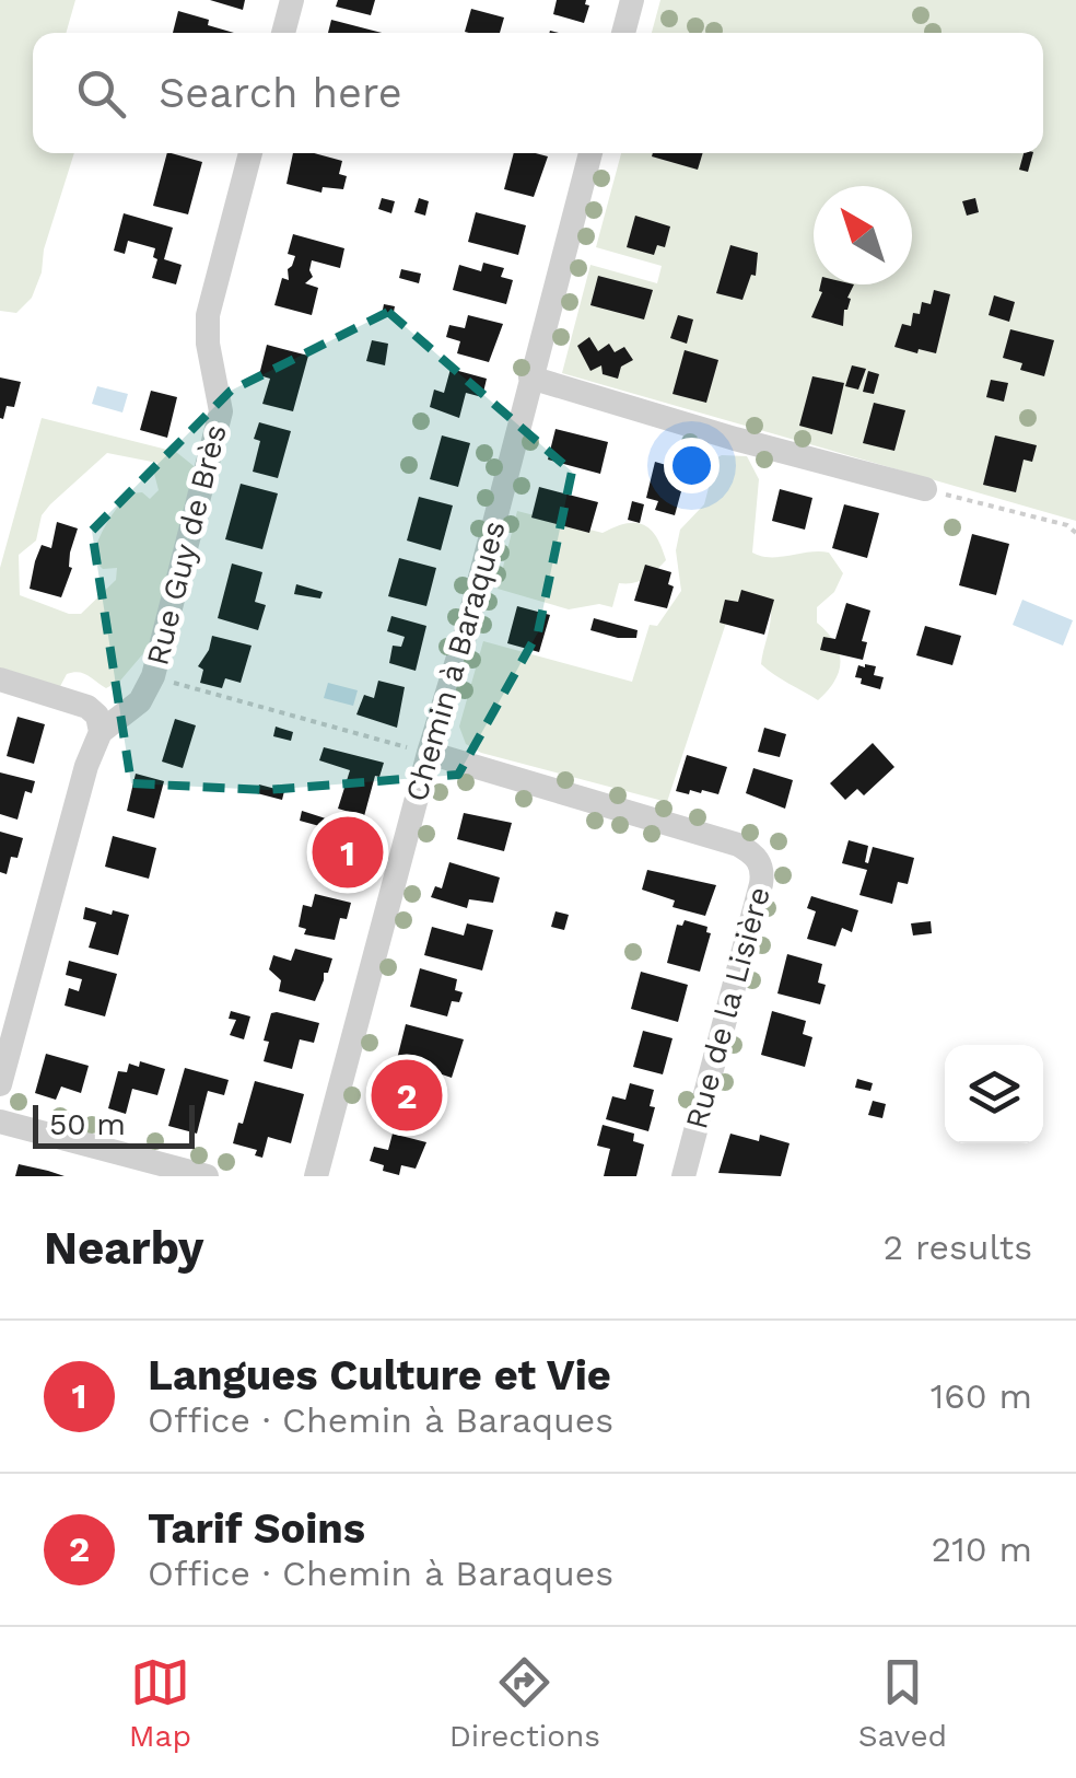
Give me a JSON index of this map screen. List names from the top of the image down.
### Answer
{
  "streets": {
    "street": ["Rue Guy de Brès", "Chemin à Baraques", "Rue de la Lisière"]
  },
  "crossings": [
    ["Chemin à Baraques", "Rue de la Lisière"]
  ],
  "scale_bar": "50 m",
  "north": "top left",
  "page": {
    "search": "Search here",
    "pins": ["1", "2"],
    "scale": "50 m",
    "heading": ["Nearby", "2 results"],
    "list": [
      {
        "mark": "1",
        "name": "Langues Culture et Vie",
        "note": "Office · Chemin à Baraques",
        "value": "160 m"
      },
      {
        "mark": "2",
        "name": "Tarif Soins",
        "note": "Office · Chemin à Baraques",
        "value": "210 m"
      }
    ],
    "nav": ["Map", "Directions", "Saved"]
  }
}
